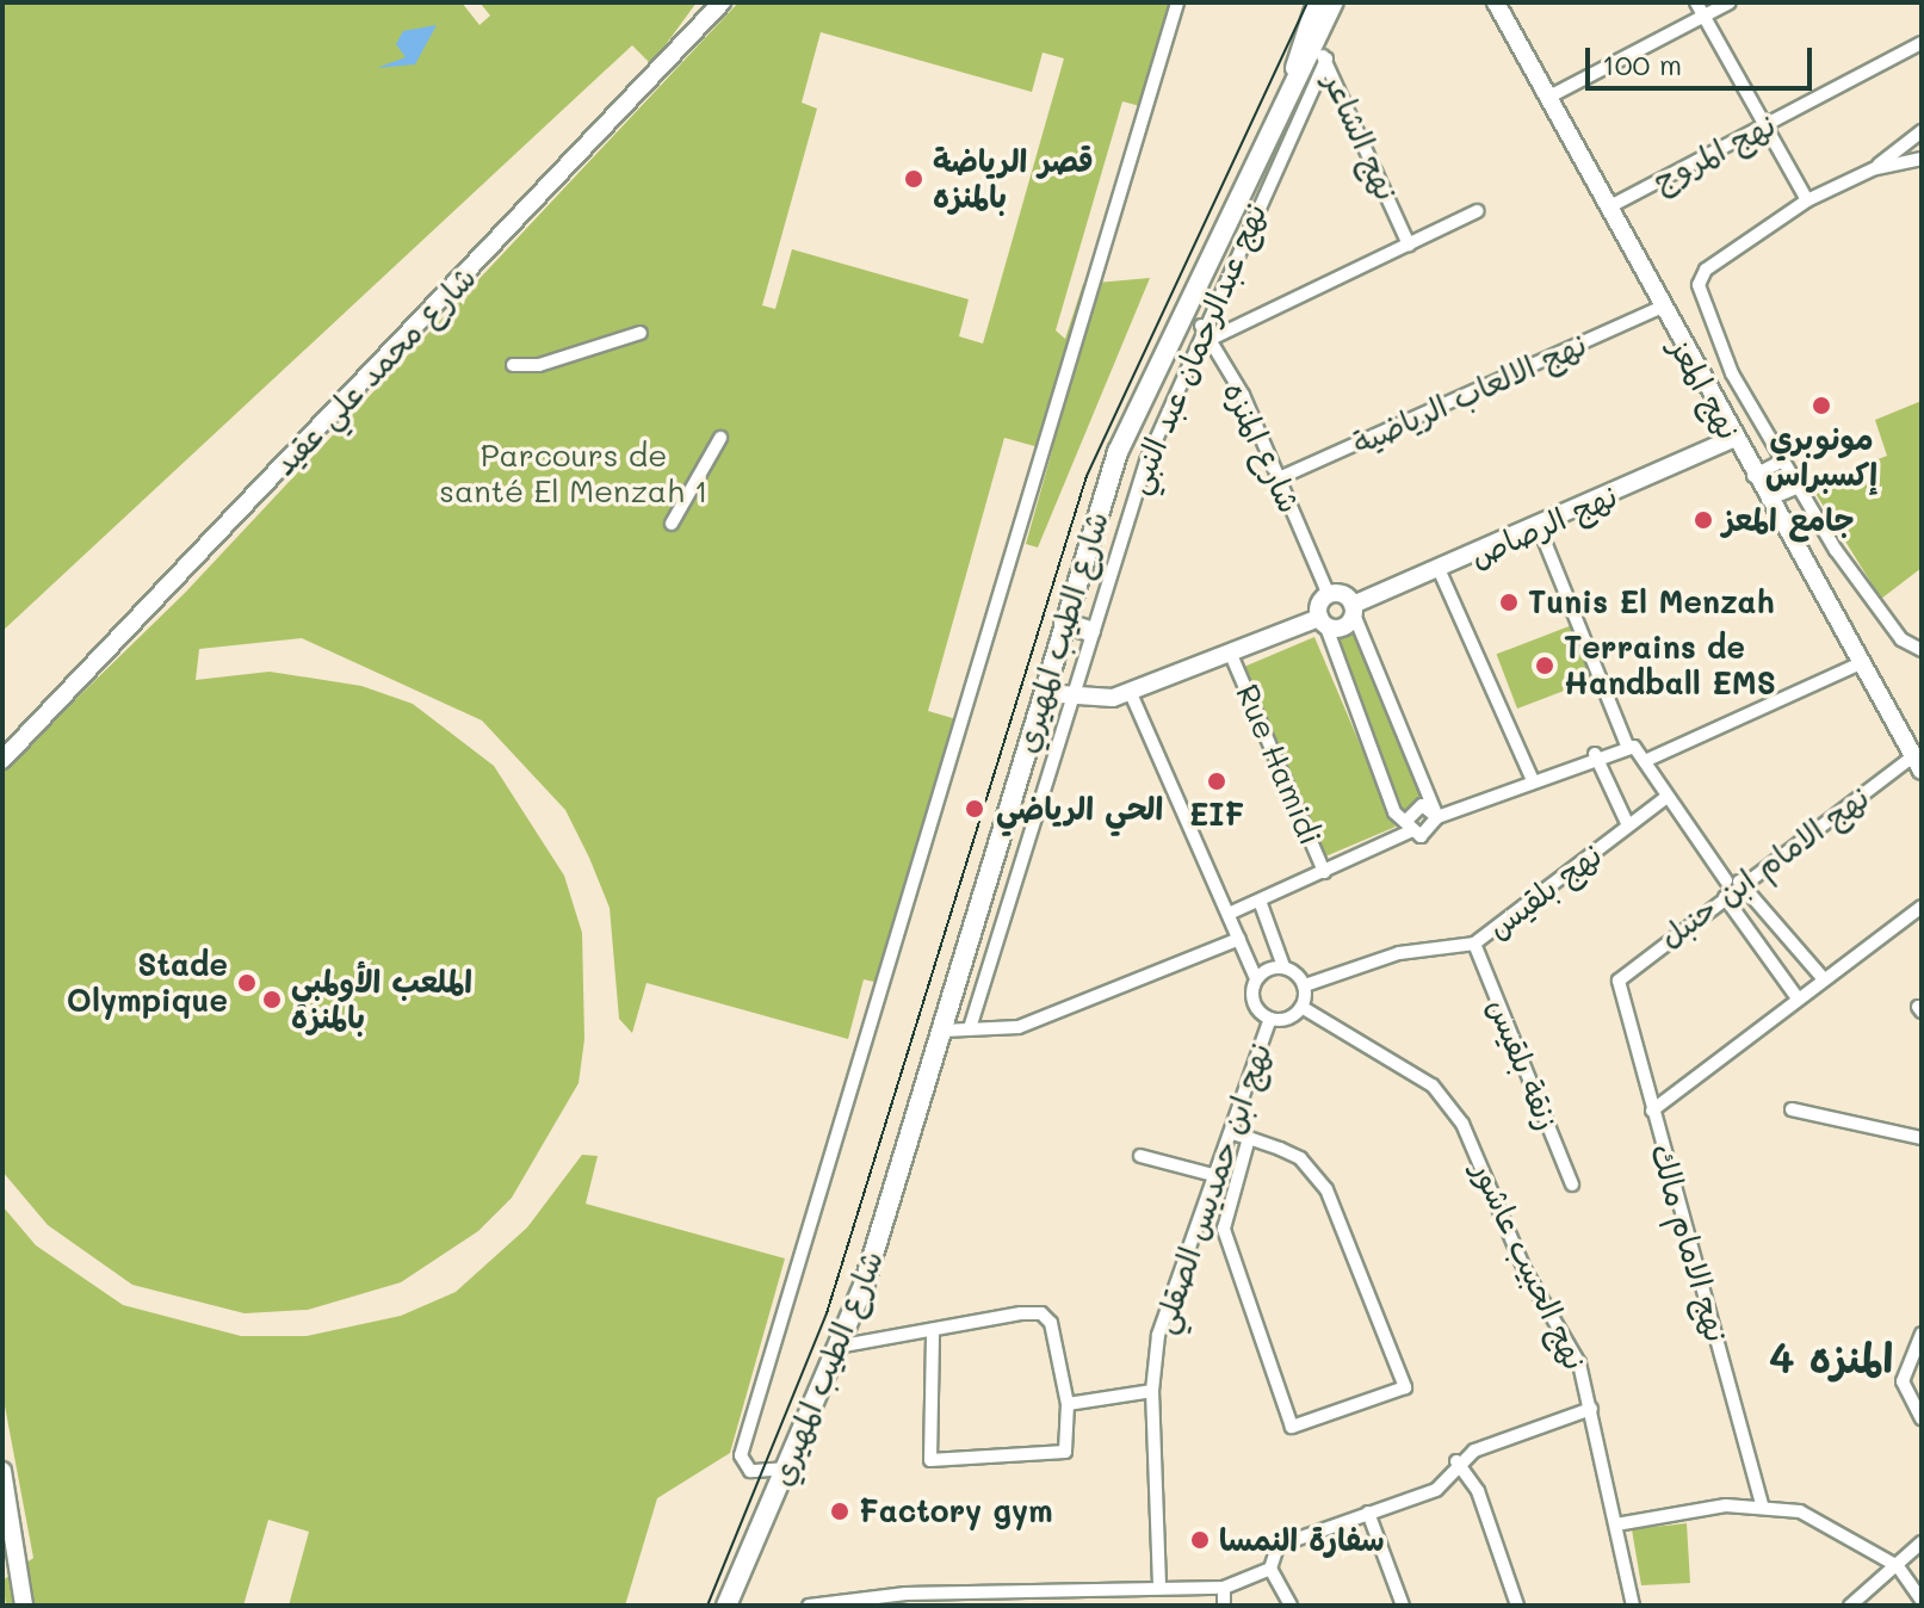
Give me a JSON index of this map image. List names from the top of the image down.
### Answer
{
  "streets": {
    "main road": ["شارع الطيب المهيري"],
    "street": [
      "نهج الشاعر",
      "نهج المروج",
      "نهج عبدالرحمان عبد النبي",
      "شارع محمد علي عقيد",
      "نهج المعز",
      "نهج الالعاب الرياضية",
      "شارع المنزه",
      "نهج الرصاص",
      "Rue Hamidi",
      "نهج الامام ابن حنبل",
      "نهج بلقيس",
      "زنقة بلقيس",
      "نهج ابن حمديس الصقلي",
      "نهج الامام مالك",
      "نهج الحبيب عاشور"
    ]
  },
  "crossings": [
    ["نهج الشاعر", "نهج عبدالرحمان عبد النبي"],
    ["نهج الشاعر", "شارع الطيب المهيري"],
    ["نهج المروج", "نهج المعز"],
    ["نهج عبدالرحمان عبد النبي", "شارع المنزه"],
    ["نهج عبدالرحمان عبد النبي", "نهج الرصاص"],
    ["نهج عبدالرحمان عبد النبي", "شارع الطيب المهيري"],
    ["نهج المعز", "نهج الالعاب الرياضية"],
    ["نهج المعز", "نهج الرصاص"],
    ["نهج المعز", "نهج الامام ابن حنبل"],
    ["نهج الالعاب الرياضية", "شارع المنزه"],
    ["شارع المنزه", "شارع الطيب المهيري"],
    ["نهج الرصاص", "شارع الطيب المهيري"],
    ["نهج الرصاص", "Rue Hamidi"],
    ["نهج الامام ابن حنبل", "نهج الامام مالك"],
    ["نهج بلقيس", "زنقة بلقيس"],
    ["نهج بلقيس", "نهج ابن حمديس الصقلي"],
    ["نهج بلقيس", "نهج الحبيب عاشور"],
    ["نهج ابن حمديس الصقلي", "نهج الحبيب عاشور"]
  ],
  "districts": ["المنزه 4"],
  "parks": ["Parcours de santé El Menzah 1"],
  "places": [
    "قصر الرياضة بالمنزه",
    "مونوبري إكسبراس",
    "جامع المعز",
    "Tunis El Menzah",
    "Terrains de Handball EMS",
    "EIF",
    "الحي الرياضي",
    "Stade Olympique",
    "الملعب الأولمبي بالمنزه",
    "Factory gym",
    "سفارة النمسا"
  ],
  "scale_bar": "100 m"
}
